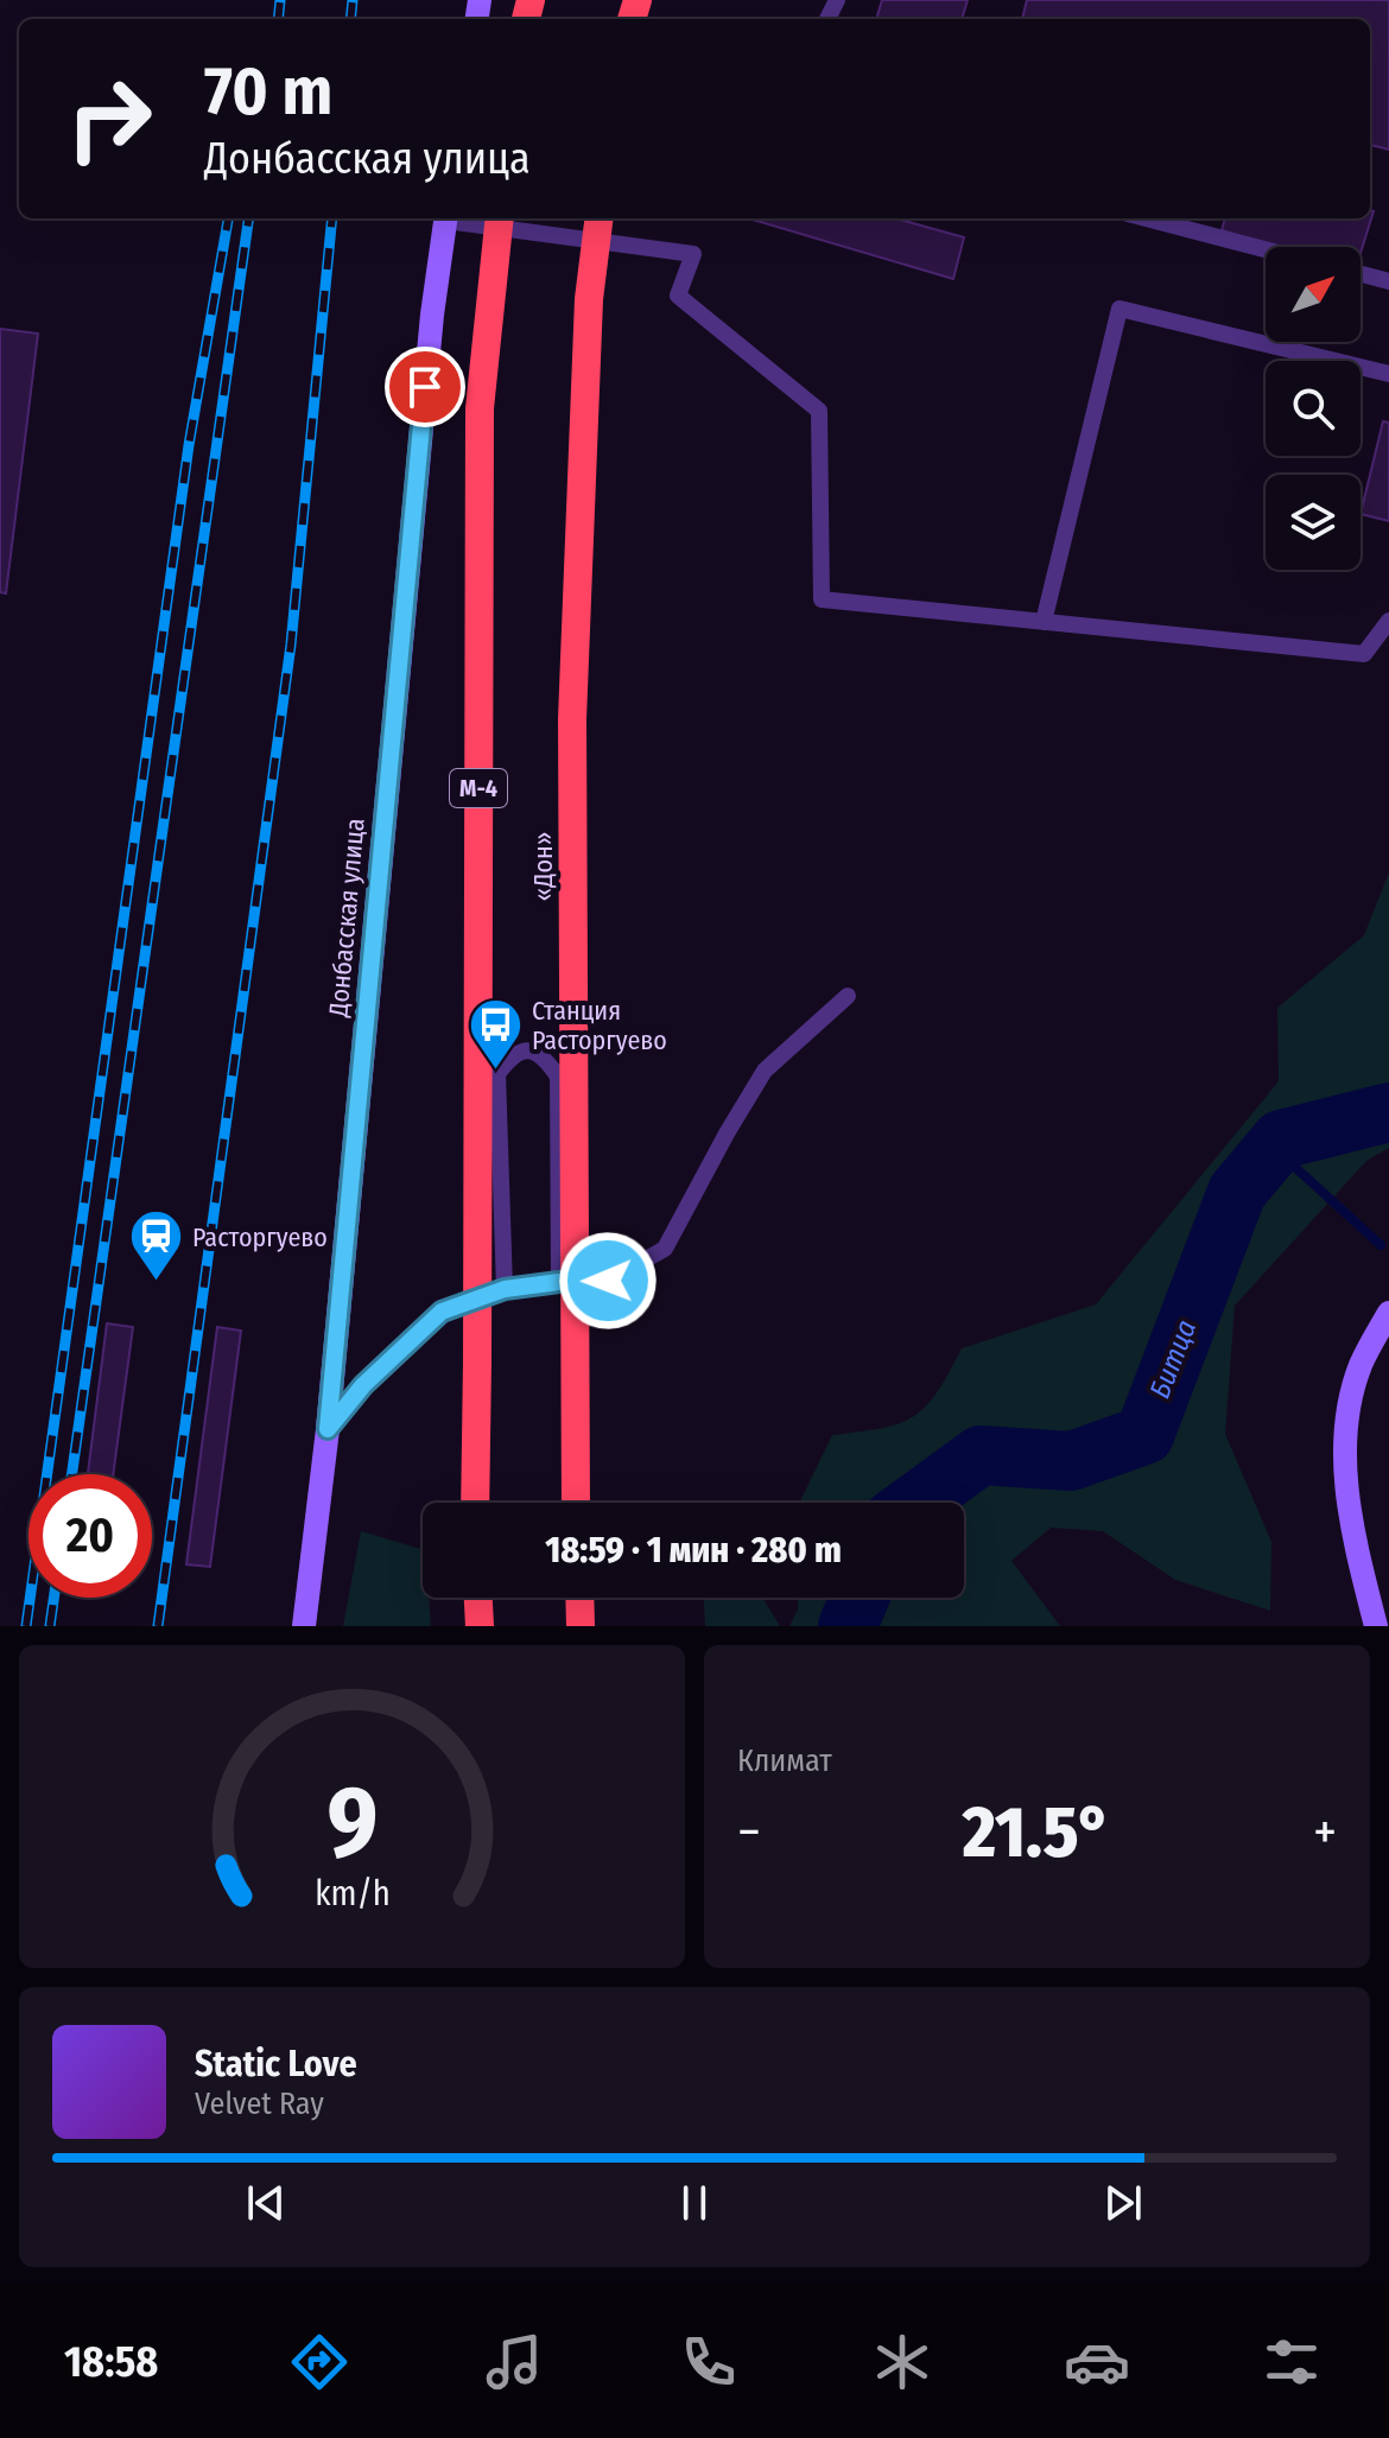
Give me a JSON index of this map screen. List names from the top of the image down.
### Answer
{
  "streets": {
    "highway": ["М-4", "«Дон»"],
    "street": ["Донбасская улица"]
  },
  "water": ["Битца"],
  "places": {
    "bus stop": ["Станция Расторгуево"],
    "station": ["Расторгуево"]
  },
  "north": "top right",
  "page": {
    "turn": ["70 m", "Донбасская улица"],
    "limit": "20",
    "trip": "18:59 · 1 мин · 280 m",
    "tile": "Климат",
    "heat": ["−", "21.5°", "+"],
    "song": ["Static Love", "Velvet Ray"],
    "tabs": "18:58",
    "gauge": ["9", "km/h"]
  }
}
